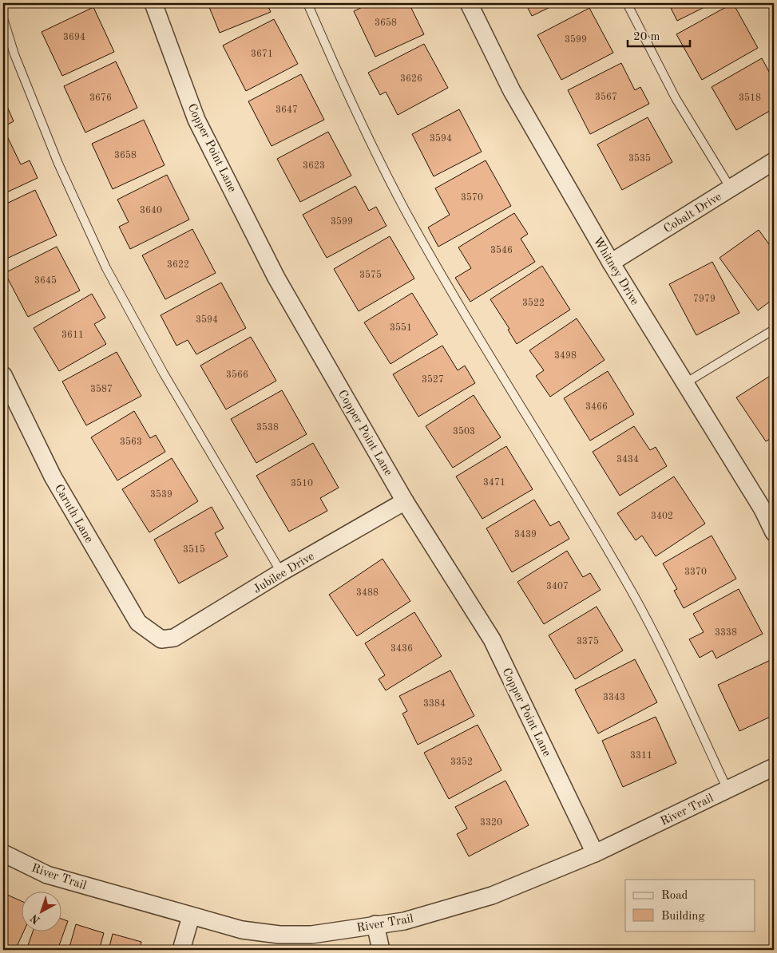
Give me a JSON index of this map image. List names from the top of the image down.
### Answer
{
  "streets": {
    "street": [
      "Copper Point Lane",
      "Cobalt Drive",
      "Whitney Drive",
      "Caruth Lane",
      "Jubilee Drive",
      "River Trail"
    ]
  },
  "crossings": [
    ["Copper Point Lane", "Jubilee Drive"],
    ["Copper Point Lane", "River Trail"],
    ["Cobalt Drive", "Whitney Drive"],
    ["Caruth Lane", "Jubilee Drive"]
  ],
  "house_numbers": [
    "3658",
    "3694",
    "3599",
    "3671",
    "3626",
    "3567",
    "3676",
    "3518",
    "3647",
    "3594",
    "3658",
    "3535",
    "3623",
    "3570",
    "3640",
    "3599",
    "3546",
    "3622",
    "3575",
    "3645",
    "7979",
    "3522",
    "3594",
    "3551",
    "3611",
    "3498",
    "3566",
    "3527",
    "3587",
    "3466",
    "3538",
    "3503",
    "3563",
    "3434",
    "3471",
    "3510",
    "3539",
    "3402",
    "3439",
    "3515",
    "3370",
    "3407",
    "3488",
    "3338",
    "3375",
    "3436",
    "3343",
    "3384",
    "3311",
    "3352",
    "3320"
  ],
  "legend": ["Road", "Building"],
  "scale_bar": "20 m",
  "north": "bottom left"
}
